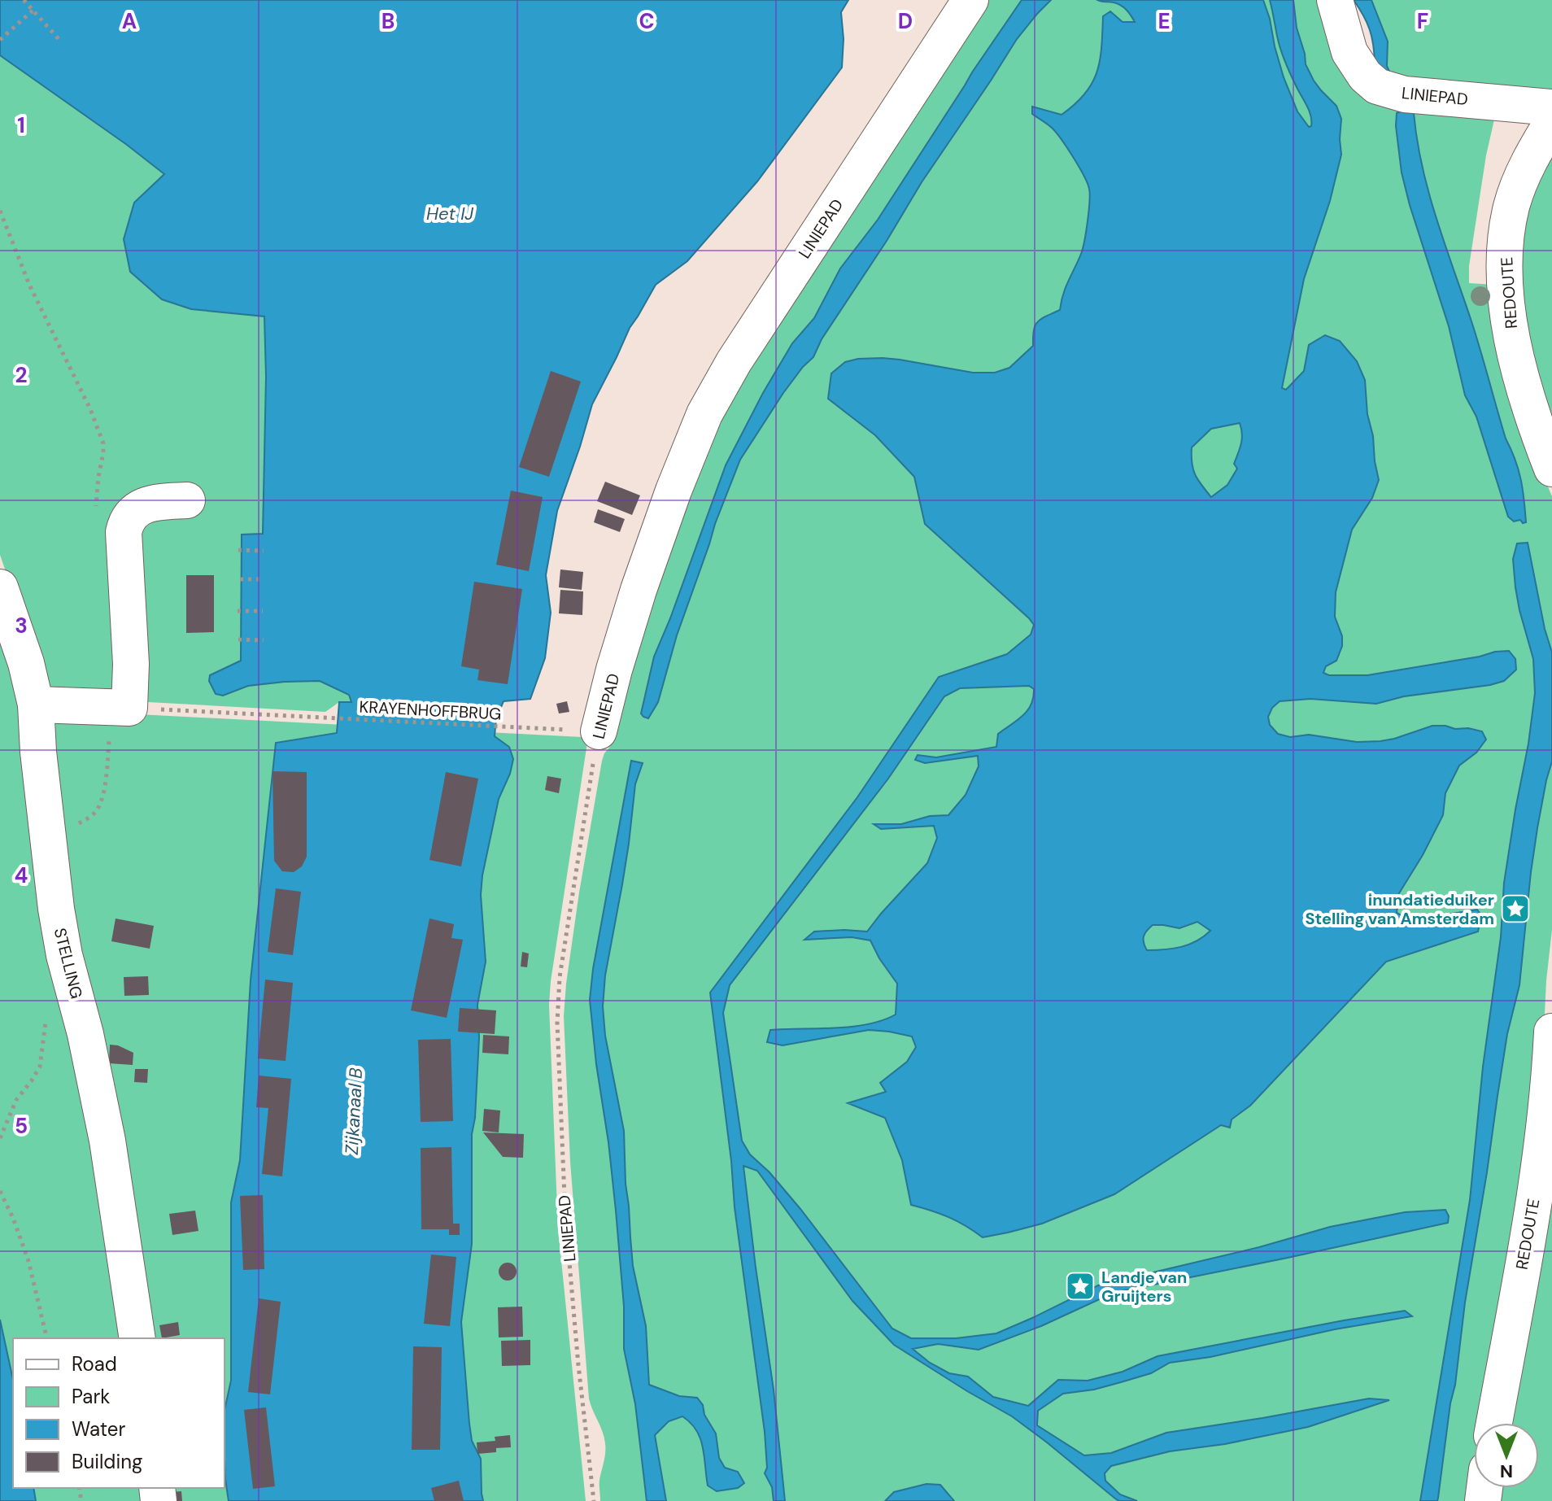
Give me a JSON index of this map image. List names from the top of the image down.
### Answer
{
  "streets": {
    "street": ["LINIEPAD", "REDOUTE", "STELLING"],
    "path": ["KRAYENHOFFBRUG"]
  },
  "water": ["Het IJ", "Zijkanaal B"],
  "places": {
    "place": ["inundatieduiker Stelling van Amsterdam", "Landje van Gruijters"]
  },
  "legend": [
    "Road",
    "Park",
    "Water",
    "Building"
  ],
  "north": "bottom",
  "grid": {
    "columns": [
      "A",
      "B",
      "C",
      "D",
      "E",
      "F"
    ],
    "rows": [
      "1",
      "2",
      "3",
      "4",
      "5"
    ]
  }
}
